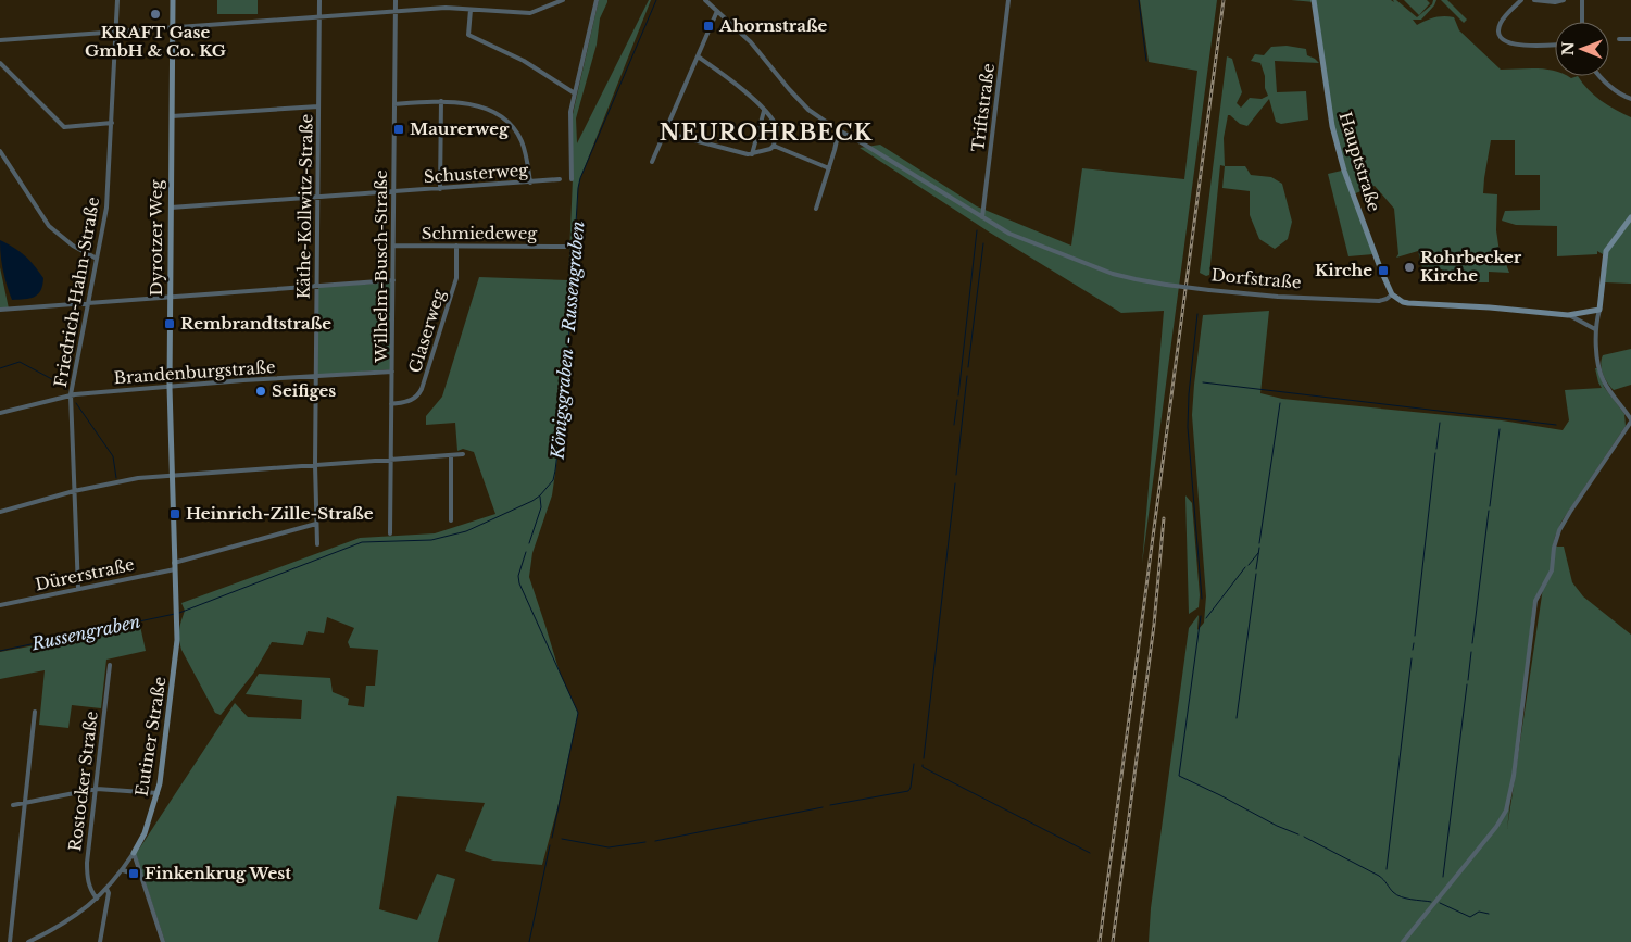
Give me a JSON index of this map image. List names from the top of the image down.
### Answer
{
  "streets": {
    "street": [
      "Triftstraße",
      "Hauptstraße",
      "Schusterweg",
      "Käthe-Kollwitz-Straße",
      "Schmiedeweg",
      "Dyrotzer Weg",
      "Wilhelm-Busch-Straße",
      "Dorfstraße",
      "Friedrich-Hahn-Straße",
      "Glaserweg",
      "Brandenburgstraße",
      "Dürerstraße",
      "Eutiner Straße",
      "Rostocker Straße"
    ]
  },
  "crossings": [
    ["Triftstraße", "Dorfstraße"],
    ["Hauptstraße", "Dorfstraße"],
    ["Schusterweg", "Käthe-Kollwitz-Straße"],
    ["Schusterweg", "Dyrotzer Weg"],
    ["Schusterweg", "Wilhelm-Busch-Straße"],
    ["Käthe-Kollwitz-Straße", "Brandenburgstraße"],
    ["Käthe-Kollwitz-Straße", "Dürerstraße"],
    ["Schmiedeweg", "Wilhelm-Busch-Straße"],
    ["Schmiedeweg", "Glaserweg"],
    ["Dyrotzer Weg", "Brandenburgstraße"],
    ["Dyrotzer Weg", "Dürerstraße"],
    ["Dyrotzer Weg", "Eutiner Straße"],
    ["Wilhelm-Busch-Straße", "Glaserweg"],
    ["Wilhelm-Busch-Straße", "Brandenburgstraße"],
    ["Friedrich-Hahn-Straße", "Brandenburgstraße"],
    ["Friedrich-Hahn-Straße", "Dürerstraße"],
    ["Eutiner Straße", "Rostocker Straße"]
  ],
  "districts": ["NEUROHRBECK"],
  "water": ["Königsgraben - Russengraben", "Russengraben"],
  "places": {
    "other": ["KRAFT Gase GmbH & Co. KG", "Rohrbecker Kirche", "Seifiges"],
    "transit": [
      "Ahornstraße",
      "Maurerweg",
      "Kirche",
      "Rembrandtstraße",
      "Heinrich-Zille-Straße",
      "Finkenkrug West"
    ]
  },
  "north": "left"
}
